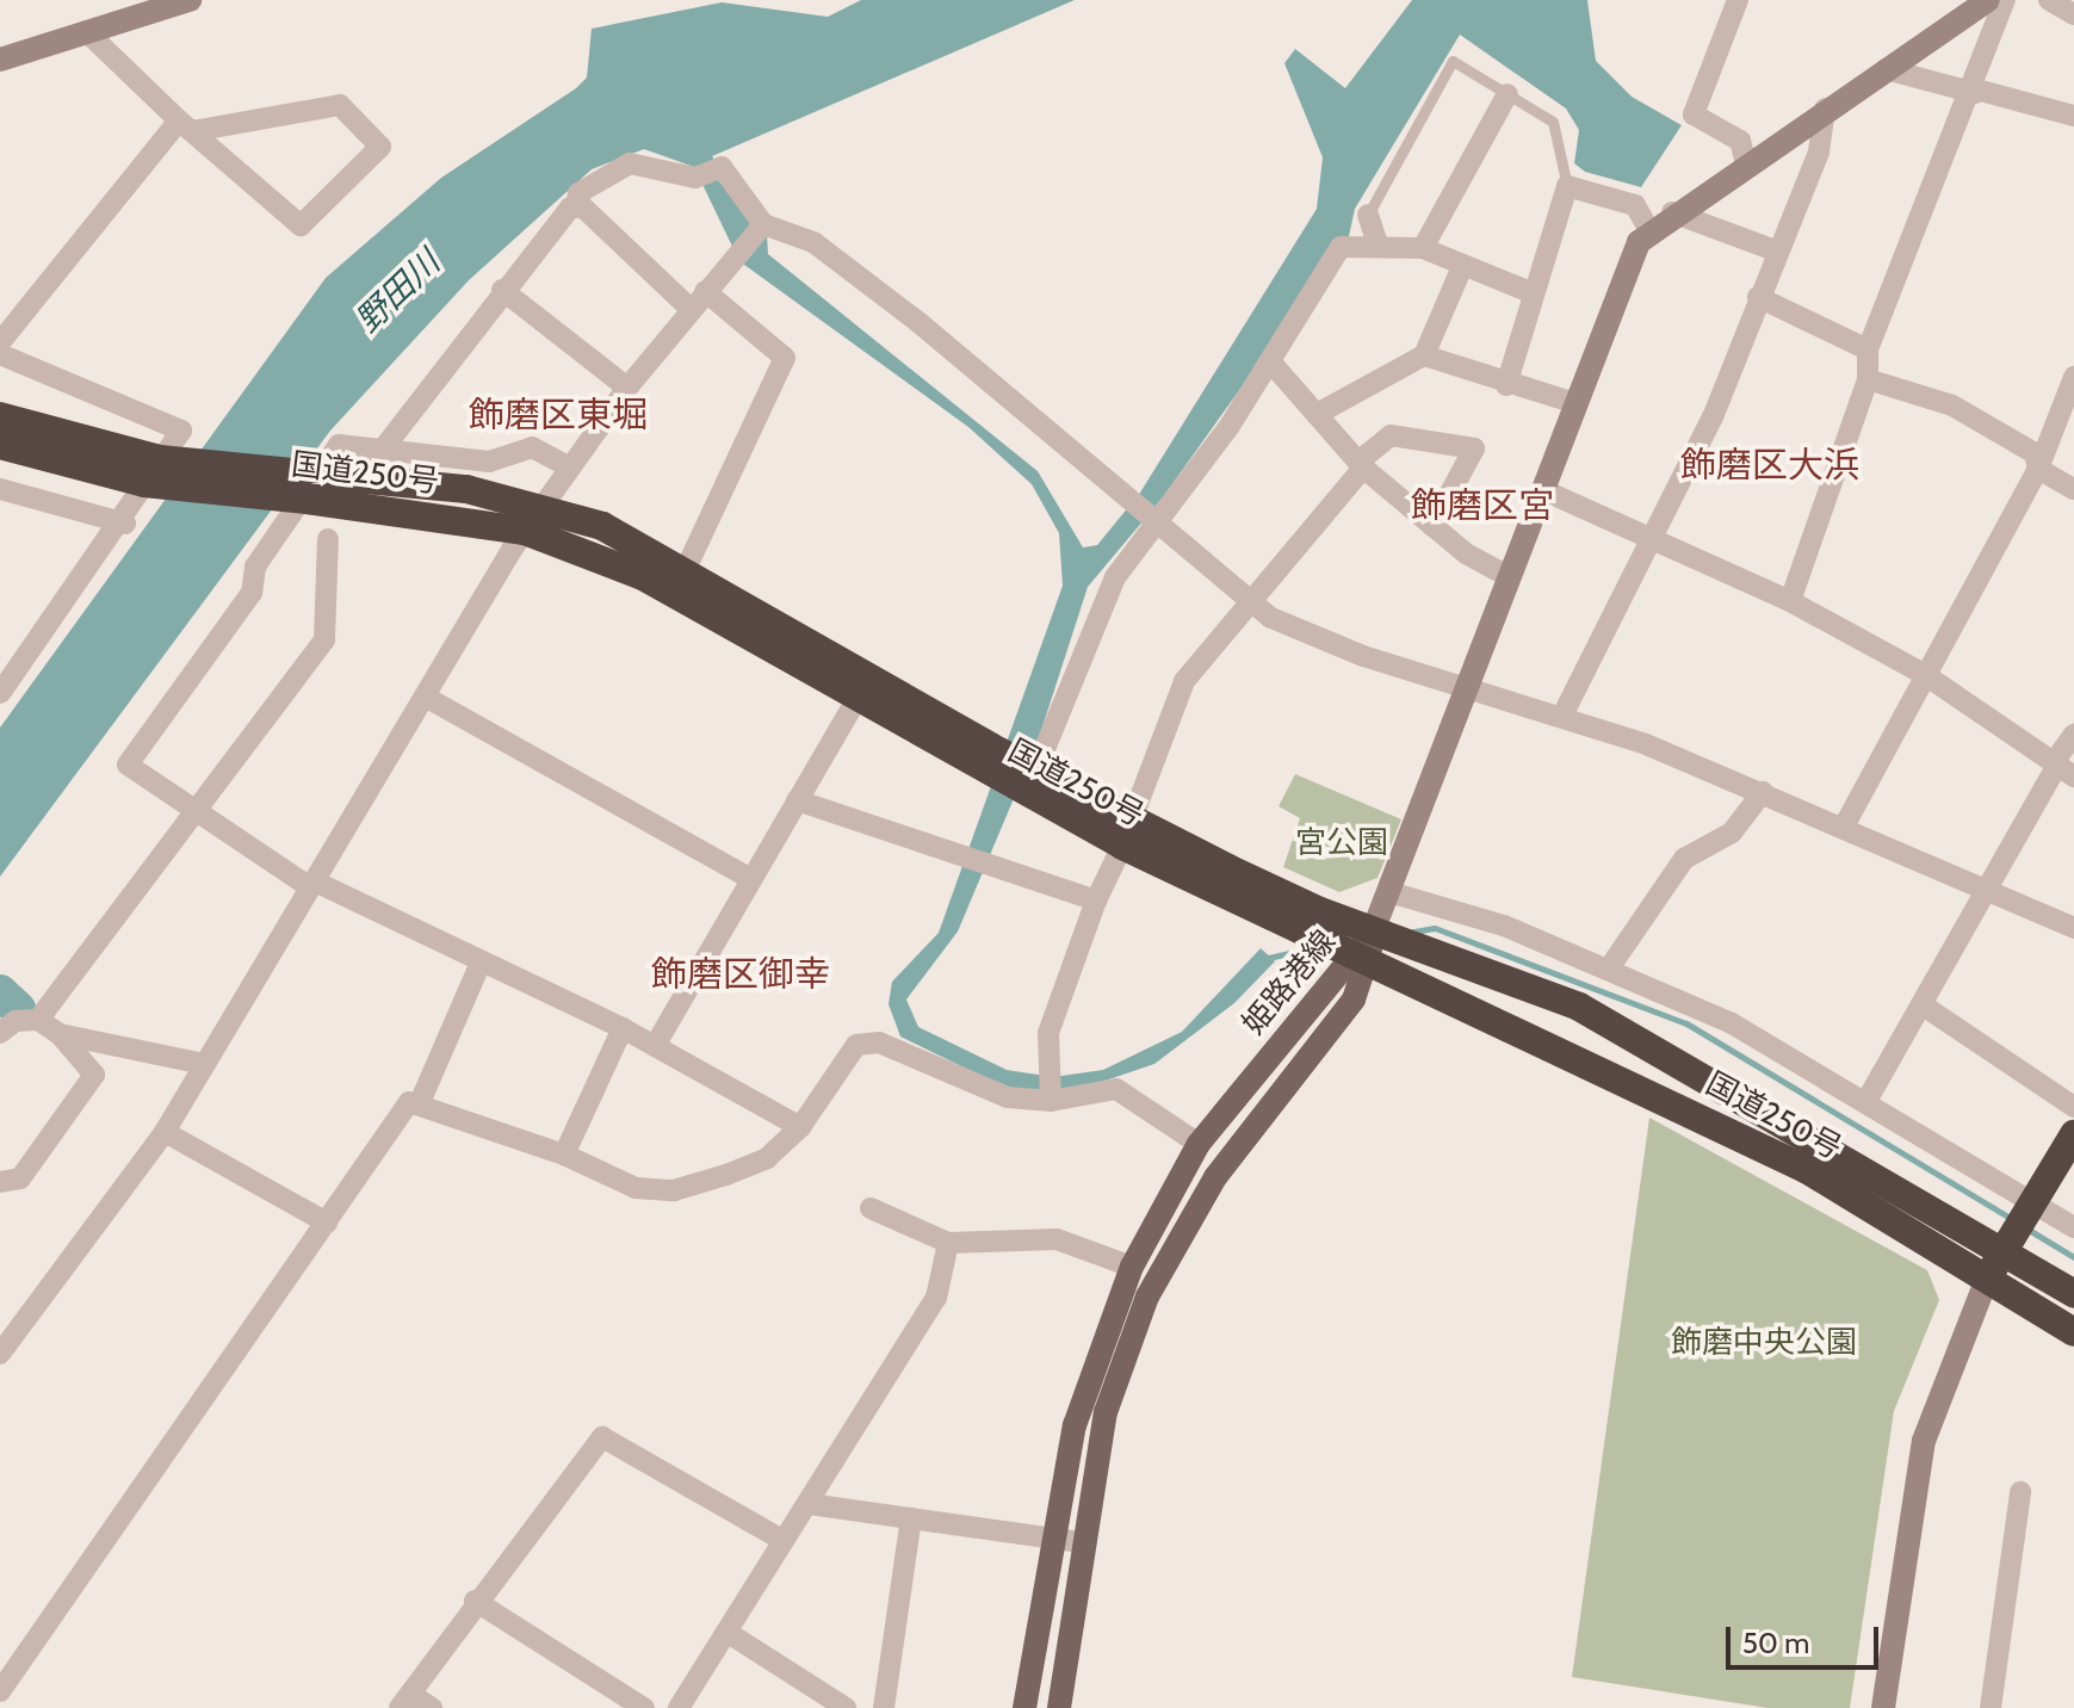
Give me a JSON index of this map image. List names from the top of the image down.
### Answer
{
  "streets": {
    "highway": ["国道250号"],
    "main road": ["姫路港線"]
  },
  "crossings": [
    ["国道250号", "姫路港線"]
  ],
  "districts": [
    "飾磨区東堀",
    "飾磨区大浜",
    "飾磨区宮",
    "飾磨区御幸"
  ],
  "water": ["野田川"],
  "parks": ["宮公園", "飾磨中央公園"],
  "scale_bar": "50 m"
}
